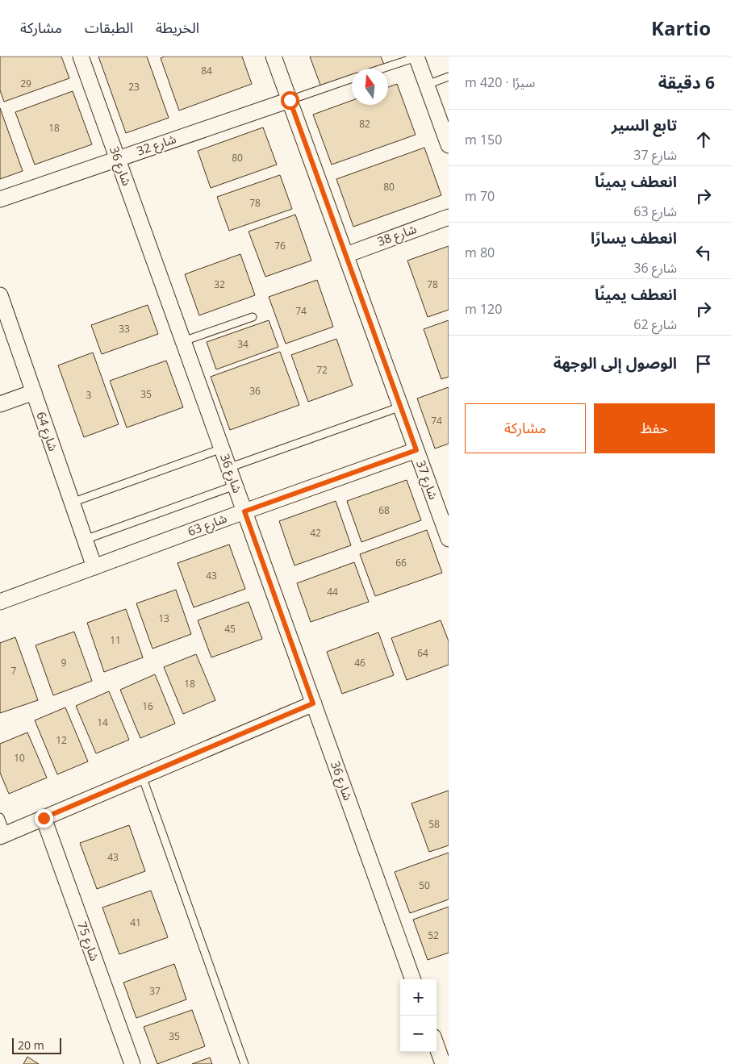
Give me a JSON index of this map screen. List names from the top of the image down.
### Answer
{
  "streets": {
    "street": [
      "شارع 32",
      "شارع 36",
      "شارع 38",
      "شارع 64",
      "شارع 37",
      "شارع 63",
      "شارع 75"
    ]
  },
  "crossings": [
    ["شارع 32", "شارع 36"],
    ["شارع 32", "شارع 37"],
    ["شارع 36", "شارع 63"],
    ["شارع 38", "شارع 37"],
    ["شارع 64", "شارع 63"],
    ["شارع 37", "شارع 63"]
  ],
  "house_numbers": [
    "84",
    "29",
    "23",
    "82",
    "18",
    "80",
    "80",
    "78",
    "76",
    "32",
    "78",
    "74",
    "33",
    "34",
    "72",
    "36",
    "35",
    "3",
    "74",
    "68",
    "42",
    "66",
    "43",
    "44",
    "13",
    "45",
    "11",
    "64",
    "9",
    "46",
    "7",
    "18",
    "16",
    "14",
    "12",
    "10",
    "58",
    "43",
    "50",
    "41",
    "52",
    "37",
    "35"
  ],
  "scale_bar": "20 m",
  "north": "top",
  "page": {
    "header": "Kartio",
    "nav": ["الخريطة", "الطبقات", "مشاركة"],
    "heading": ["6 دقيقة", "سيرًا · 420 m"],
    "list": [
      ["تابع السير", "شارع 37", "150 m"],
      ["انعطف يمينًا", "شارع 63", "70 m"],
      ["انعطف يسارًا", "شارع 36", "80 m"],
      ["انعطف يمينًا", "شارع 62", "120 m"],
      "الوصول إلى الوجهة"
    ],
    "buttons": ["حفظ", "مشاركة"],
    "map_buttons": ["+", "−"],
    "scale": "20 m"
  }
}
